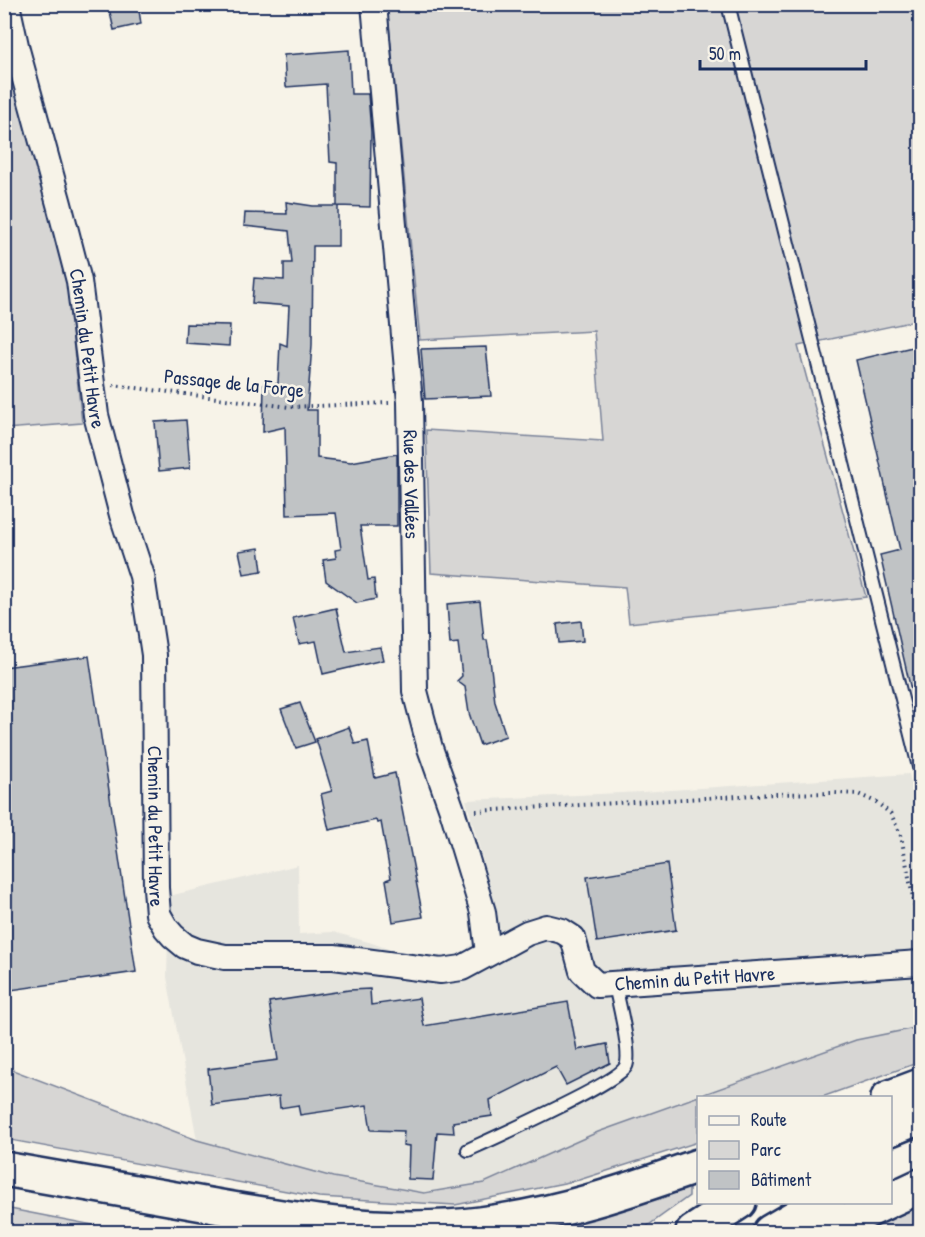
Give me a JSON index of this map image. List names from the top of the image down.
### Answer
{
  "streets": {
    "street": ["Chemin du Petit Havre", "Rue des Vallées"],
    "path": ["Passage de la Forge"]
  },
  "crossings": [
    ["Chemin du Petit Havre", "Passage de la Forge"],
    ["Chemin du Petit Havre", "Rue des Vallées"],
    ["Passage de la Forge", "Rue des Vallées"]
  ],
  "legend": ["Route", "Parc", "Bâtiment"],
  "scale_bar": "50 m"
}
